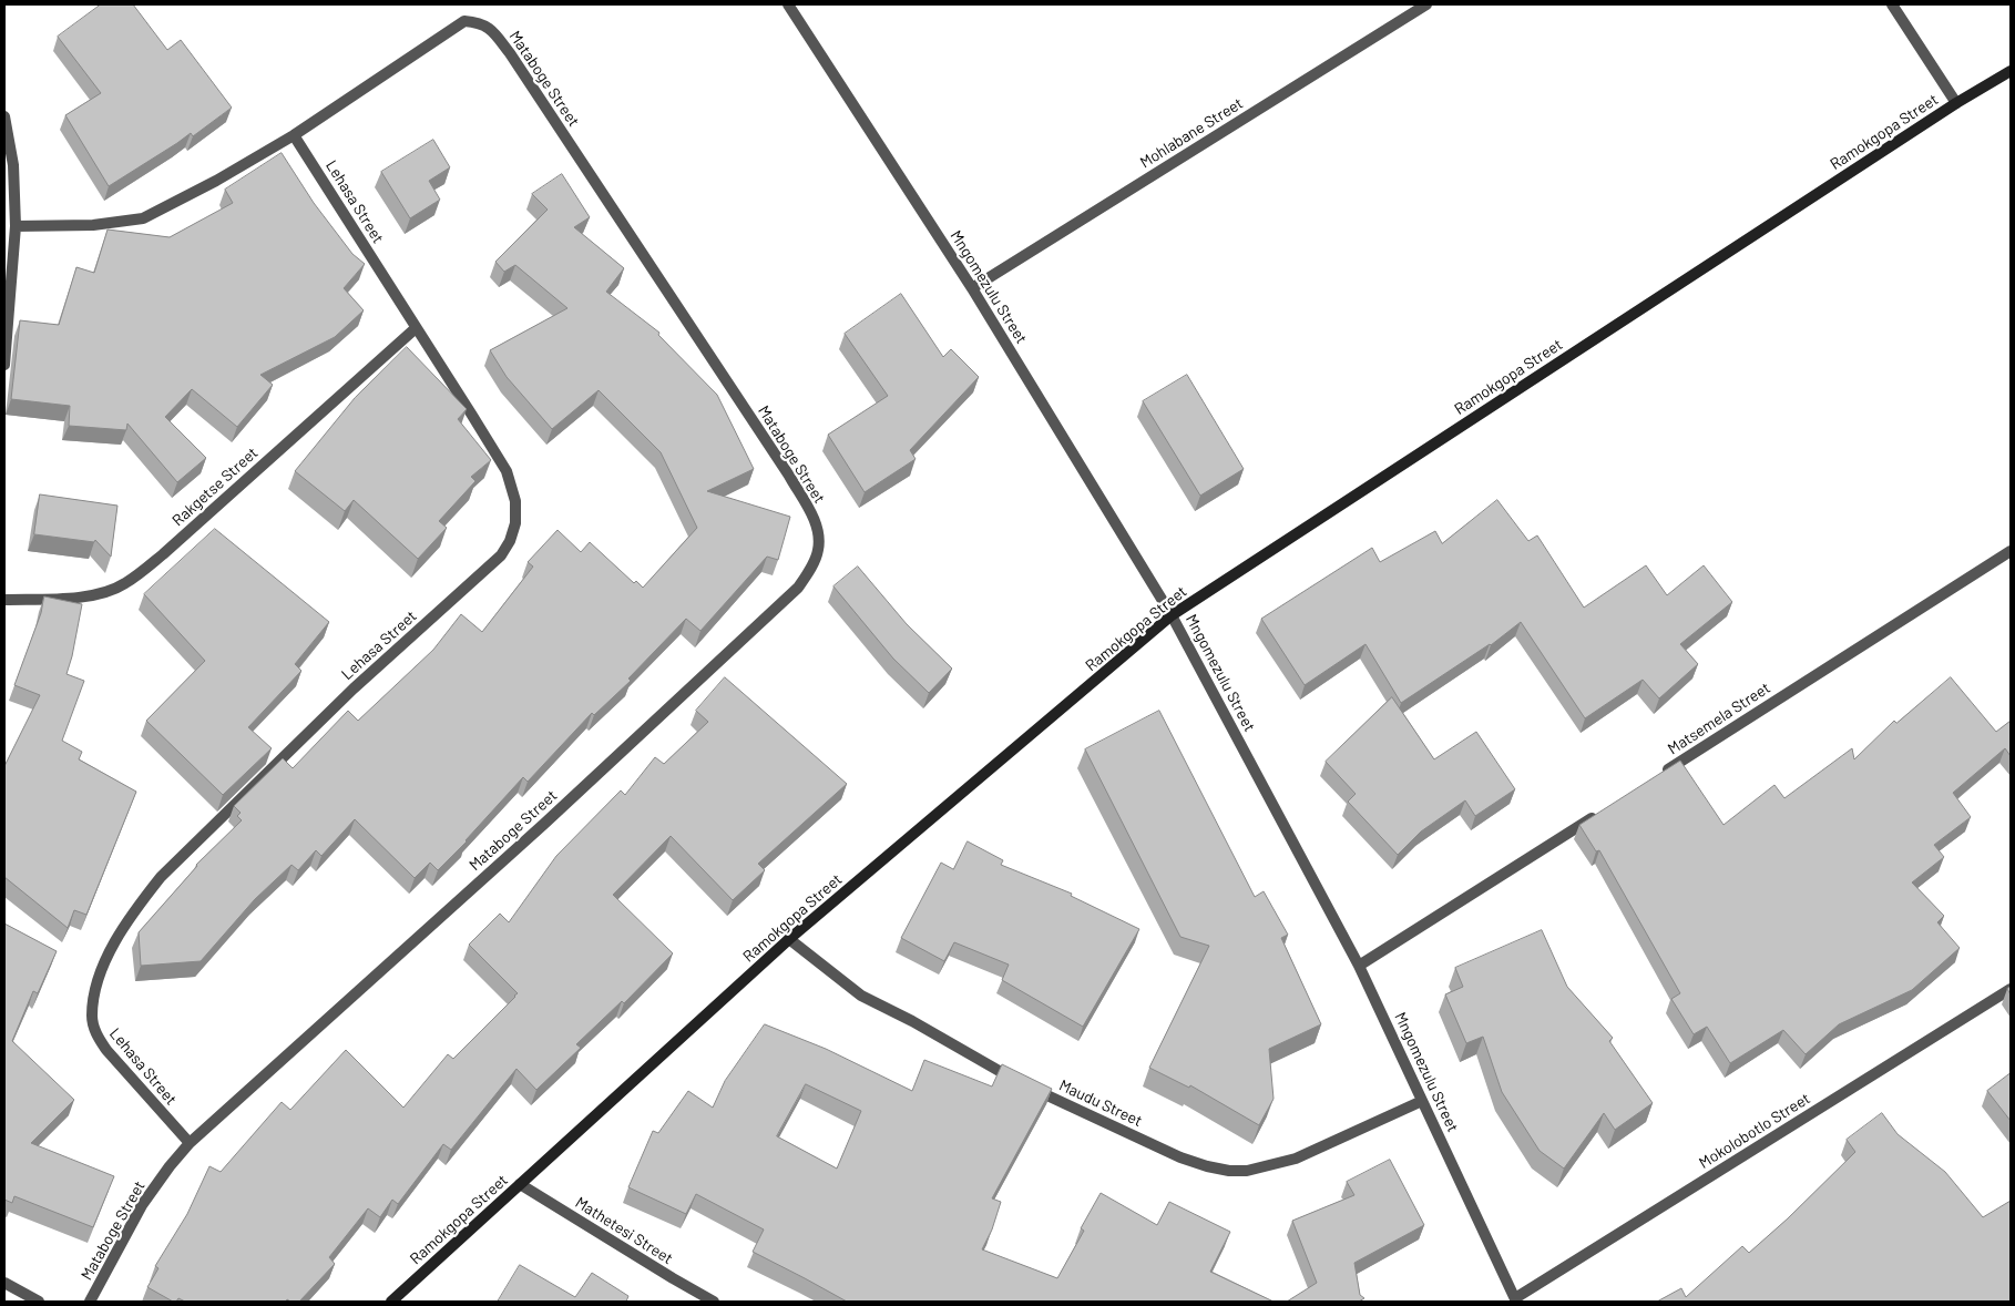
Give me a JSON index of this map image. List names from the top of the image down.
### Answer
{
  "streets": {
    "street": [
      "Mataboge Street",
      "Ramokgopa Street",
      "Mohlabane Street",
      "Lehasa Street",
      "Mngomezulu Street",
      "Rakgetse Street",
      "Matsemela Street",
      "Maudu Street",
      "Mokolobotlo Street",
      "Mathetesi Street"
    ]
  },
  "crossings": [
    ["Mataboge Street", "Lehasa Street"],
    ["Ramokgopa Street", "Mngomezulu Street"],
    ["Ramokgopa Street", "Maudu Street"],
    ["Ramokgopa Street", "Mathetesi Street"],
    ["Mohlabane Street", "Mngomezulu Street"],
    ["Lehasa Street", "Rakgetse Street"],
    ["Mngomezulu Street", "Maudu Street"],
    ["Mngomezulu Street", "Mokolobotlo Street"]
  ]
}
